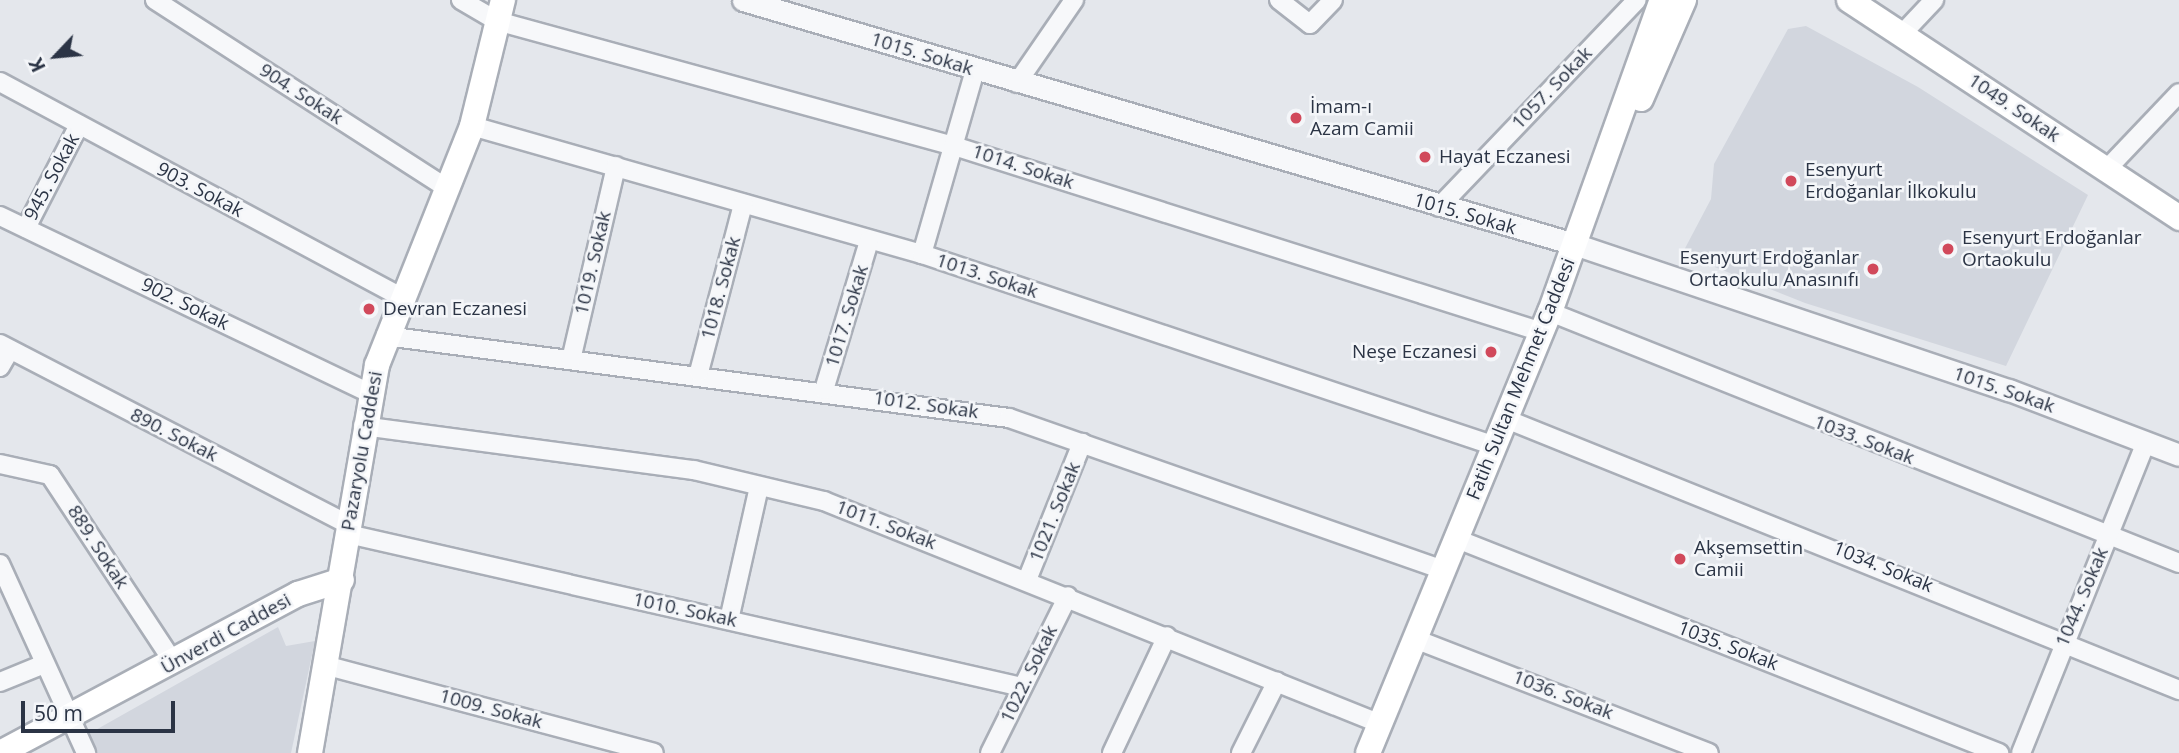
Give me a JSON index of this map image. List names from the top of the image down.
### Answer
{
  "streets": {
    "main road": [
      "1049. Sokak",
      "Fatih Sultan Mehmet Caddesi",
      "Pazaryolu Caddesi",
      "Ünverdi Caddesi"
    ],
    "street": [
      "1015. Sokak",
      "1057. Sokak",
      "904. Sokak",
      "1014. Sokak",
      "945. Sokak",
      "903. Sokak",
      "1019. Sokak",
      "1013. Sokak",
      "1018. Sokak",
      "902. Sokak",
      "1017. Sokak",
      "1012. Sokak",
      "890. Sokak",
      "1033. Sokak",
      "1021. Sokak",
      "1011. Sokak",
      "889. Sokak",
      "1034. Sokak",
      "1044. Sokak",
      "1010. Sokak",
      "1035. Sokak",
      "1022. Sokak",
      "1036. Sokak",
      "1009. Sokak"
    ]
  },
  "crossings": [
    ["1015. Sokak", "1057. Sokak"],
    ["1015. Sokak", "Fatih Sultan Mehmet Caddesi"],
    ["1015. Sokak", "1044. Sokak"],
    ["904. Sokak", "Pazaryolu Caddesi"],
    ["1014. Sokak", "Fatih Sultan Mehmet Caddesi"],
    ["1014. Sokak", "1033. Sokak"],
    ["1014. Sokak", "Pazaryolu Caddesi"],
    ["945. Sokak", "903. Sokak"],
    ["945. Sokak", "902. Sokak"],
    ["903. Sokak", "Pazaryolu Caddesi"],
    ["1019. Sokak", "1013. Sokak"],
    ["1019. Sokak", "1012. Sokak"],
    ["1013. Sokak", "1018. Sokak"],
    ["1013. Sokak", "1017. Sokak"],
    ["1013. Sokak", "Fatih Sultan Mehmet Caddesi"],
    ["1013. Sokak", "Pazaryolu Caddesi"],
    ["1018. Sokak", "1012. Sokak"],
    ["902. Sokak", "Pazaryolu Caddesi"],
    ["1017. Sokak", "1012. Sokak"],
    ["Fatih Sultan Mehmet Caddesi", "1012. Sokak"],
    ["Fatih Sultan Mehmet Caddesi", "1033. Sokak"],
    ["Fatih Sultan Mehmet Caddesi", "1011. Sokak"],
    ["Fatih Sultan Mehmet Caddesi", "1034. Sokak"],
    ["Fatih Sultan Mehmet Caddesi", "1035. Sokak"],
    ["Fatih Sultan Mehmet Caddesi", "1036. Sokak"],
    ["1012. Sokak", "Pazaryolu Caddesi"],
    ["1012. Sokak", "1021. Sokak"],
    ["890. Sokak", "Pazaryolu Caddesi"],
    ["890. Sokak", "1010. Sokak"],
    ["1033. Sokak", "1044. Sokak"],
    ["Pazaryolu Caddesi", "1011. Sokak"],
    ["Pazaryolu Caddesi", "1010. Sokak"],
    ["Pazaryolu Caddesi", "Ünverdi Caddesi"],
    ["Pazaryolu Caddesi", "1009. Sokak"],
    ["1021. Sokak", "1011. Sokak"],
    ["1011. Sokak", "1022. Sokak"],
    ["889. Sokak", "Ünverdi Caddesi"],
    ["1034. Sokak", "1044. Sokak"],
    ["1010. Sokak", "1022. Sokak"]
  ],
  "places": [
    "İmam-ı Azam Camii",
    "Hayat Eczanesi",
    "Esenyurt Erdoğanlar İlkokulu",
    "Esenyurt Erdoğanlar Ortaokulu",
    "Esenyurt Erdoğanlar Ortaokulu Anasınıfı",
    "Devran Eczanesi",
    "Neşe Eczanesi",
    "Akşemsettin Camii"
  ],
  "scale_bar": "50 m",
  "north": "bottom left"
}
